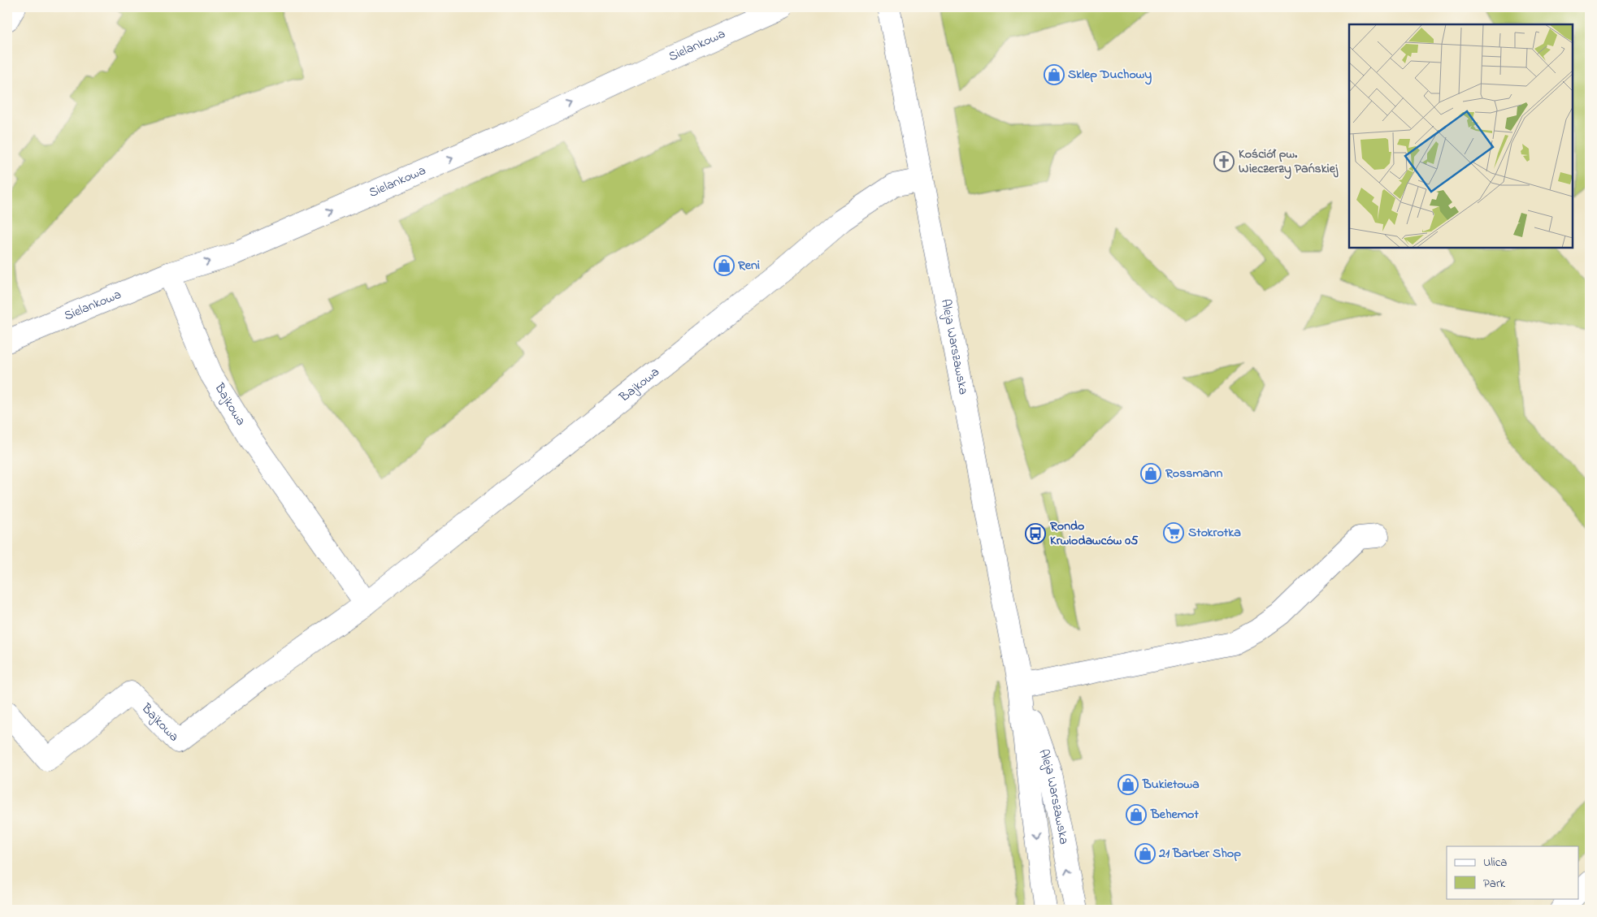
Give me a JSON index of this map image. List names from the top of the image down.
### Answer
{
  "streets": {
    "street": ["Sielankowa", "Aleja Warszawska", "Bajkowa"]
  },
  "crossings": [
    ["Sielankowa", "Bajkowa"],
    ["Aleja Warszawska", "Bajkowa"]
  ],
  "one_way": ["Sielankowa"],
  "places": {
    "shop": [
      "Sklep Duchowy",
      "Reni",
      "Rossmann",
      "Bukietowa",
      "Behemot",
      "21 Barber Shop"
    ],
    "church": ["Kościół pw. Wieczerzy Pańskiej"],
    "supermarket": ["Stokrotka"],
    "bus stop": ["Rondo Krwiodawców 05"]
  },
  "legend": ["Ulica", "Park"]
}
